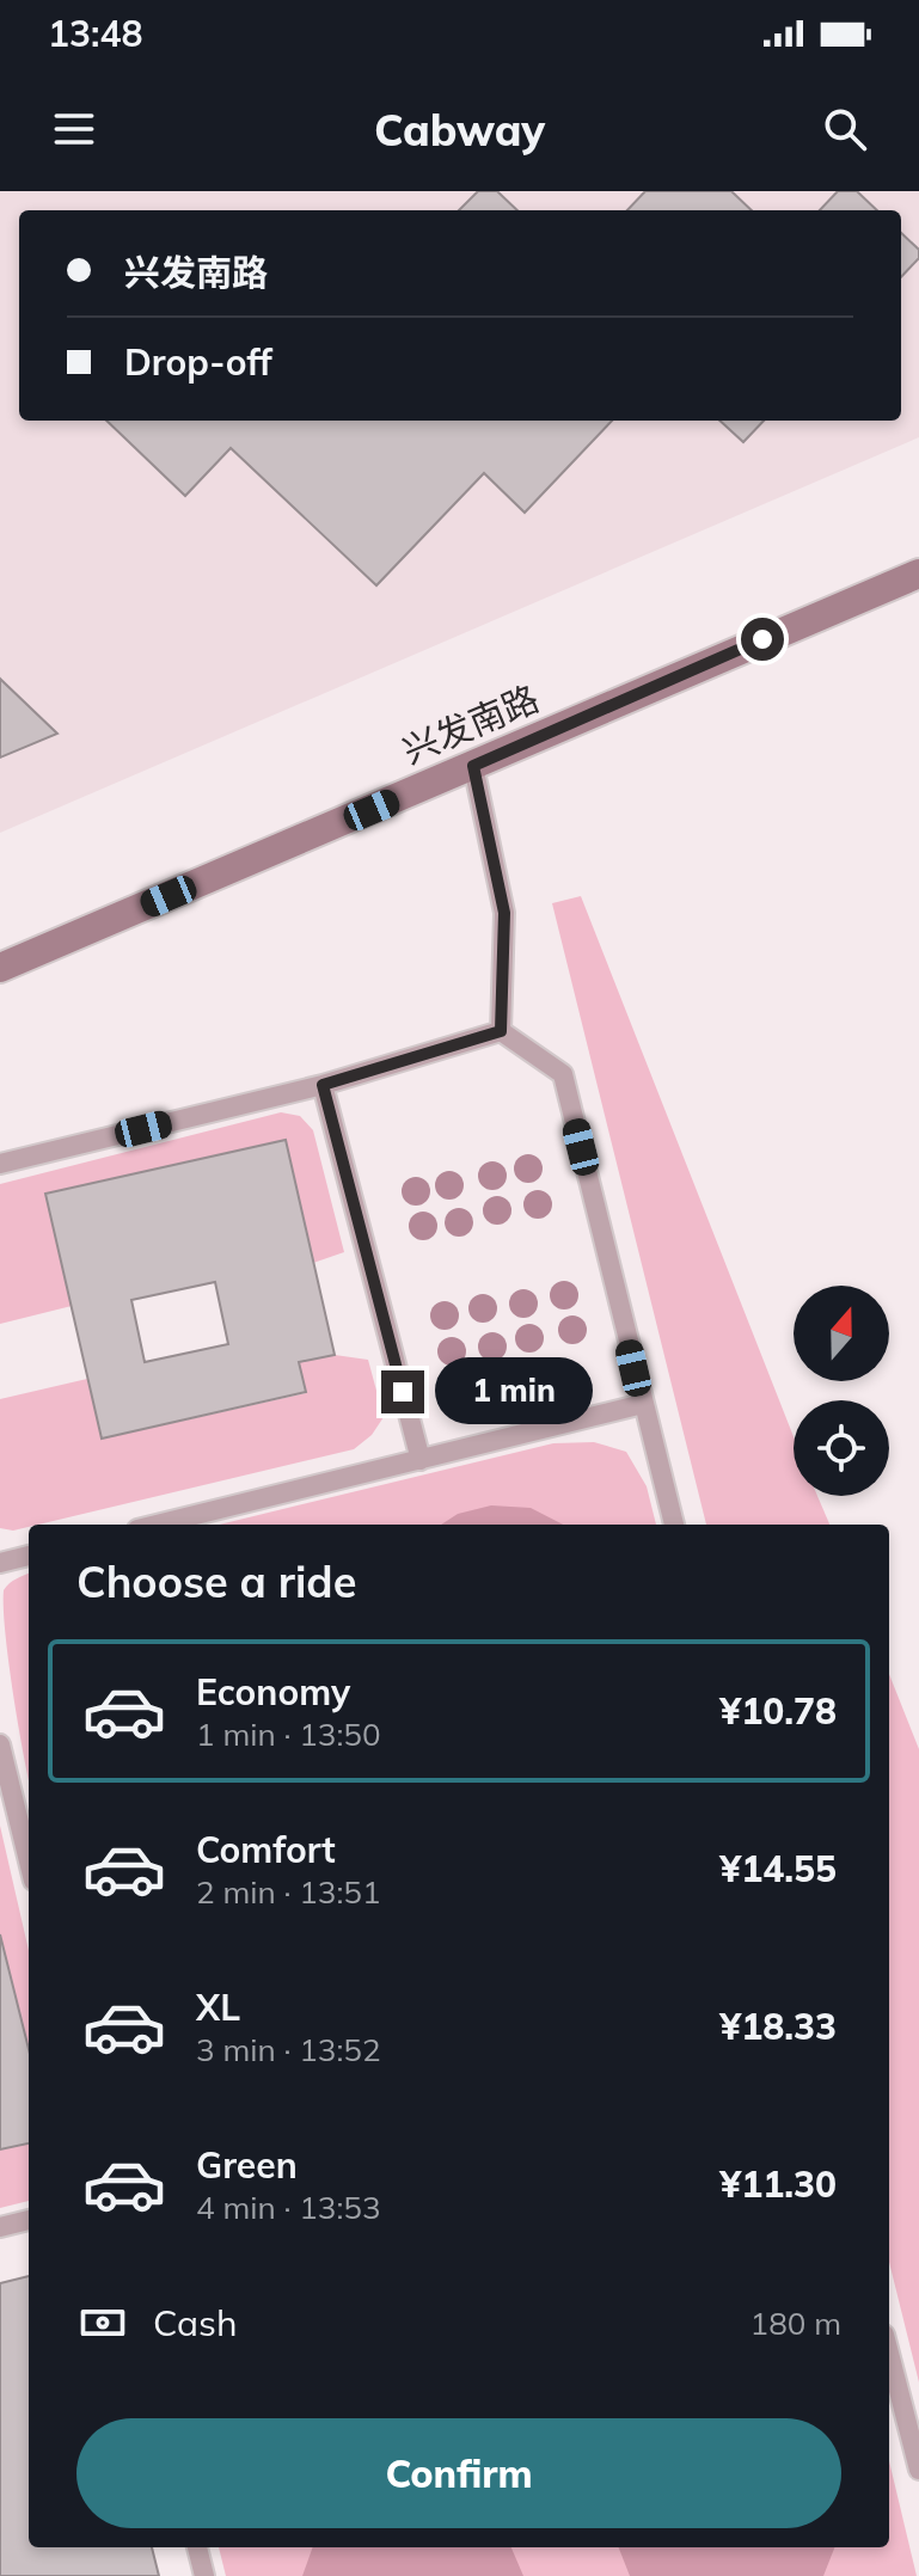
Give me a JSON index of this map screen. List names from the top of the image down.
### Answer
{
  "streets": {
    "street": ["兴发南路"]
  },
  "north": "top",
  "page": {
    "status": "13:48",
    "header": "Cabway",
    "banner": ["兴发南路", "Drop-off"],
    "bubble": "1 min",
    "heading": "Choose a ride",
    "list": [
      {
        "name": "Economy",
        "note": "1 min · 13:50",
        "value": "¥10.78"
      },
      {
        "name": "Comfort",
        "note": "2 min · 13:51",
        "value": "¥14.55"
      },
      {
        "name": "XL",
        "note": "3 min · 13:52",
        "value": "¥18.33"
      },
      {
        "name": "Green",
        "note": "4 min · 13:53",
        "value": "¥11.30"
      }
    ],
    "pay": ["Cash", "180 m"],
    "buttons": "Confirm"
  }
}
